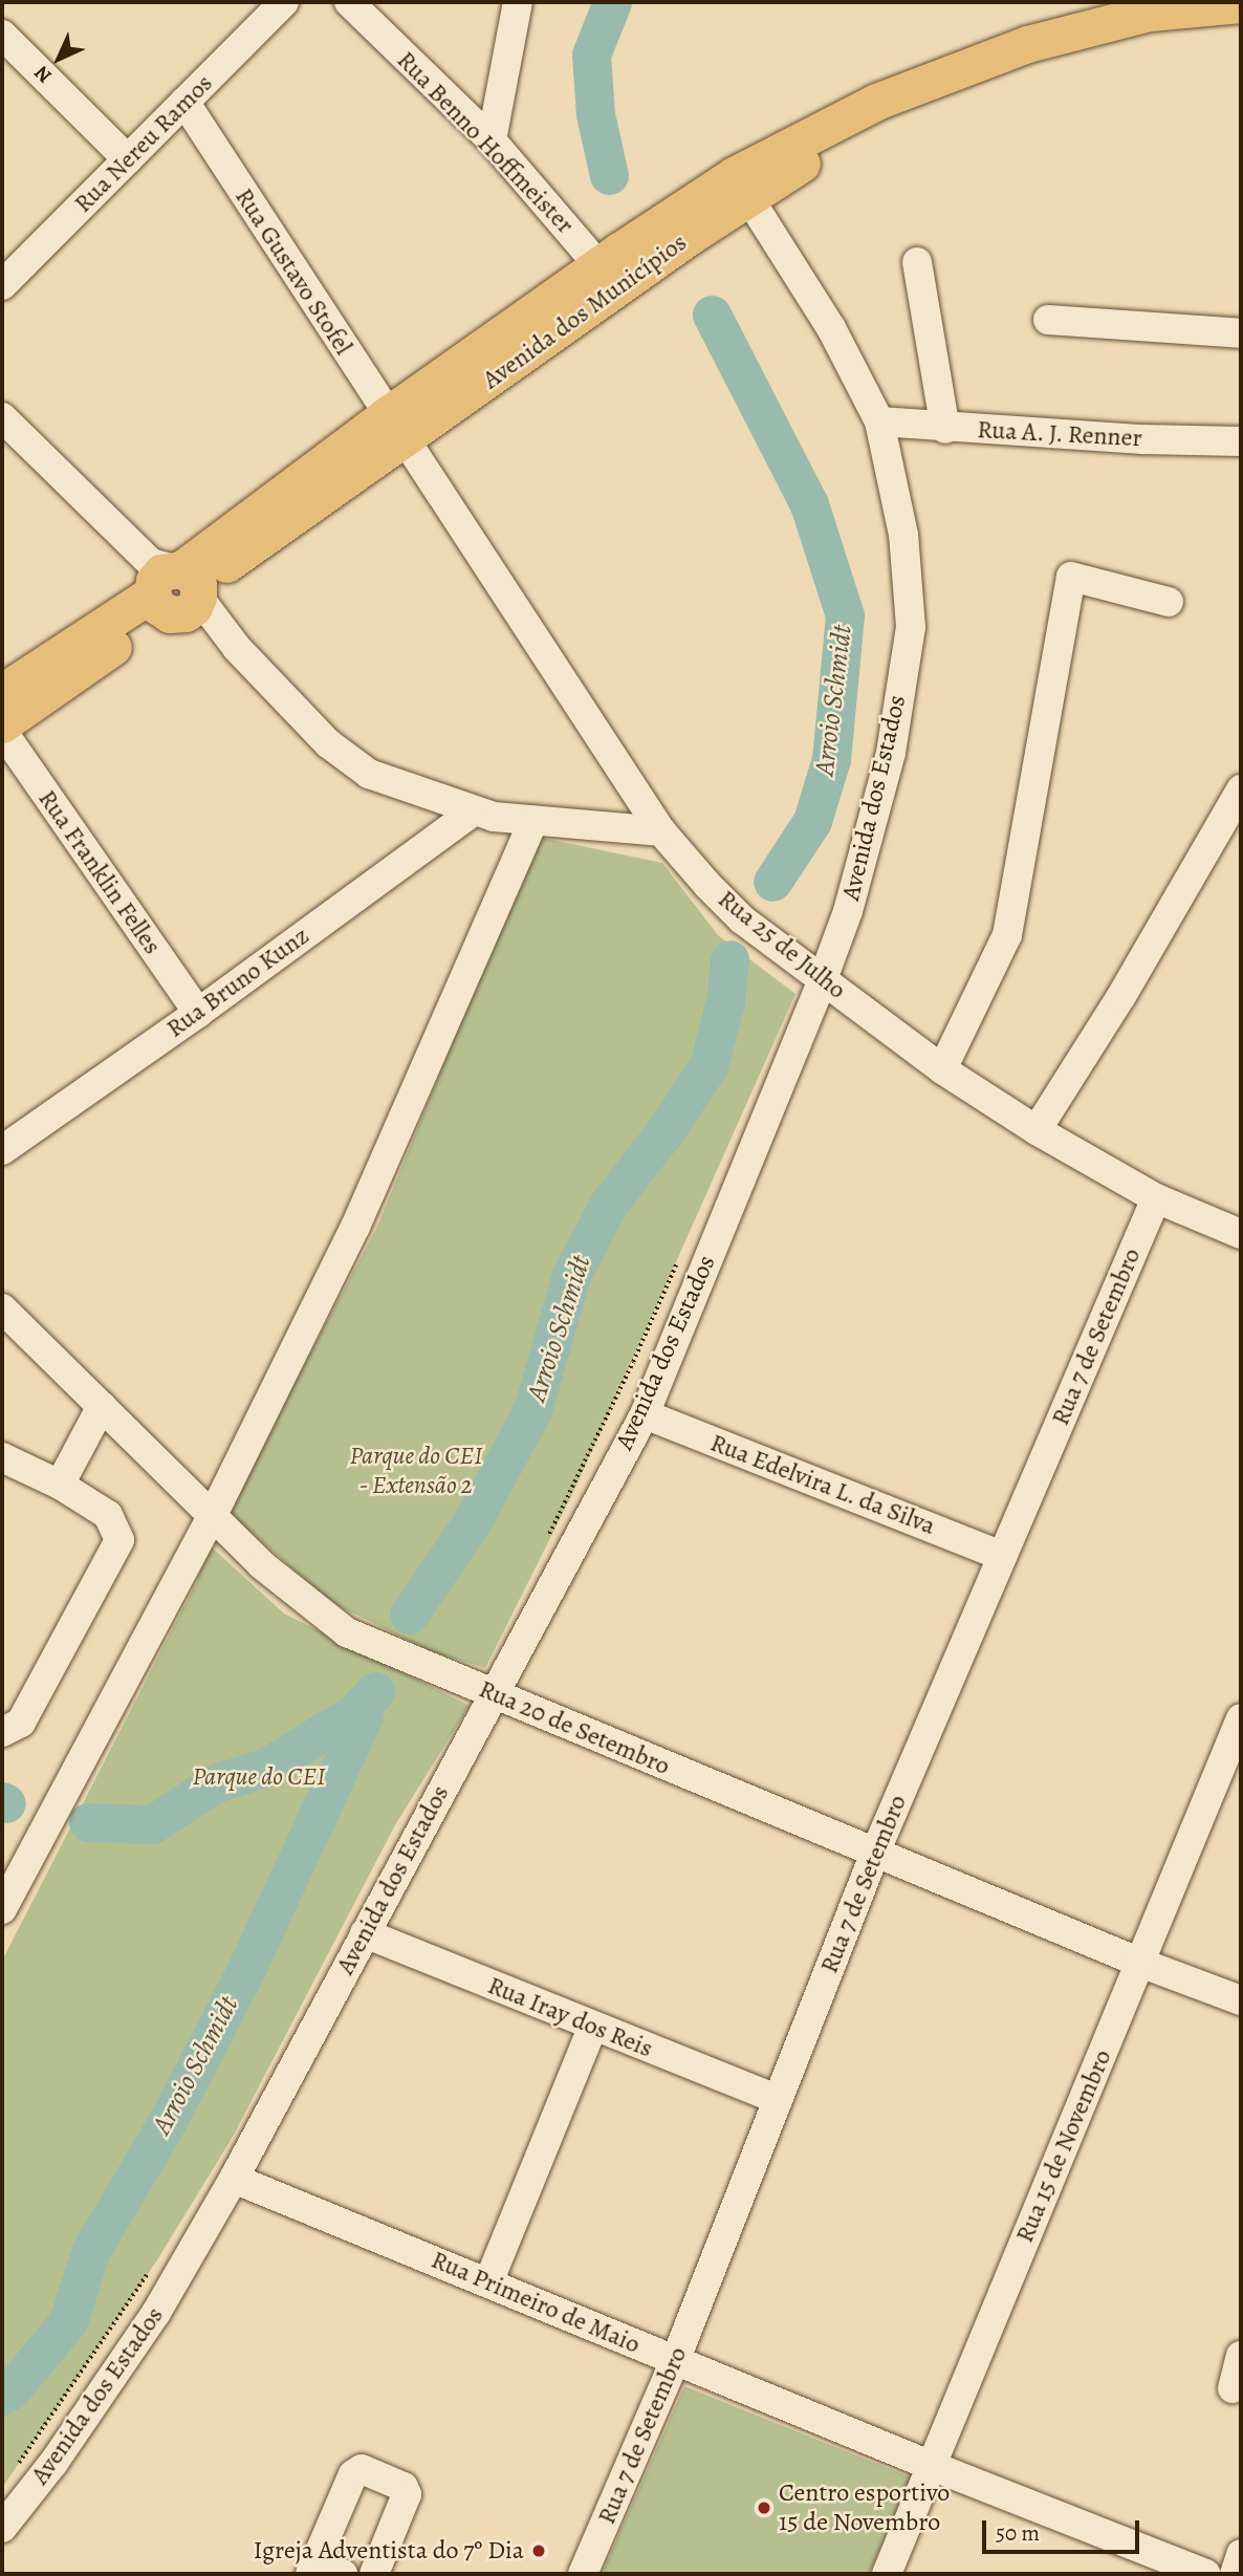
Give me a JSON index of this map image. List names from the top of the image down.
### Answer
{
  "streets": {
    "main road": ["Avenida dos Municípios"],
    "street": [
      "Rua Benno Hoffmeister",
      "Rua Nereu Ramos",
      "Rua Gustavo Stofel",
      "Rua A. J. Renner",
      "Avenida dos Estados",
      "Rua Franklin Felles",
      "Rua 25 de Julho",
      "Rua Bruno Kunz",
      "Rua 7 de Setembro",
      "Rua Edelvira L. da Silva",
      "Rua 20 de Setembro",
      "Rua Iray dos Reis",
      "Rua 15 de Novembro",
      "Rua Primeiro de Maio"
    ]
  },
  "crossings": [
    ["Rua Benno Hoffmeister", "Avenida dos Municípios"],
    ["Rua Nereu Ramos", "Rua Gustavo Stofel"],
    ["Rua Gustavo Stofel", "Avenida dos Municípios"],
    ["Rua Gustavo Stofel", "Rua 25 de Julho"],
    ["Avenida dos Municípios", "Avenida dos Estados"],
    ["Avenida dos Municípios", "Rua 25 de Julho"],
    ["Rua A. J. Renner", "Avenida dos Estados"],
    ["Avenida dos Estados", "Rua 25 de Julho"],
    ["Avenida dos Estados", "Rua Edelvira L. da Silva"],
    ["Avenida dos Estados", "Rua 20 de Setembro"],
    ["Avenida dos Estados", "Rua Iray dos Reis"],
    ["Avenida dos Estados", "Rua Primeiro de Maio"],
    ["Rua Franklin Felles", "Rua Bruno Kunz"],
    ["Rua 25 de Julho", "Rua 7 de Setembro"],
    ["Rua 7 de Setembro", "Rua Edelvira L. da Silva"],
    ["Rua 7 de Setembro", "Rua 20 de Setembro"],
    ["Rua 7 de Setembro", "Rua Iray dos Reis"],
    ["Rua 7 de Setembro", "Rua Primeiro de Maio"],
    ["Rua 20 de Setembro", "Rua 15 de Novembro"],
    ["Rua 15 de Novembro", "Rua Primeiro de Maio"]
  ],
  "water": ["Arroio Schmidt"],
  "parks": ["Parque do CEI - Extensão 2", "Parque do CEI"],
  "places": ["Centro esportivo 15 de Novembro", "Igreja Adventista do 7º Dia"],
  "scale_bar": "50 m",
  "north": "bottom left"
}
